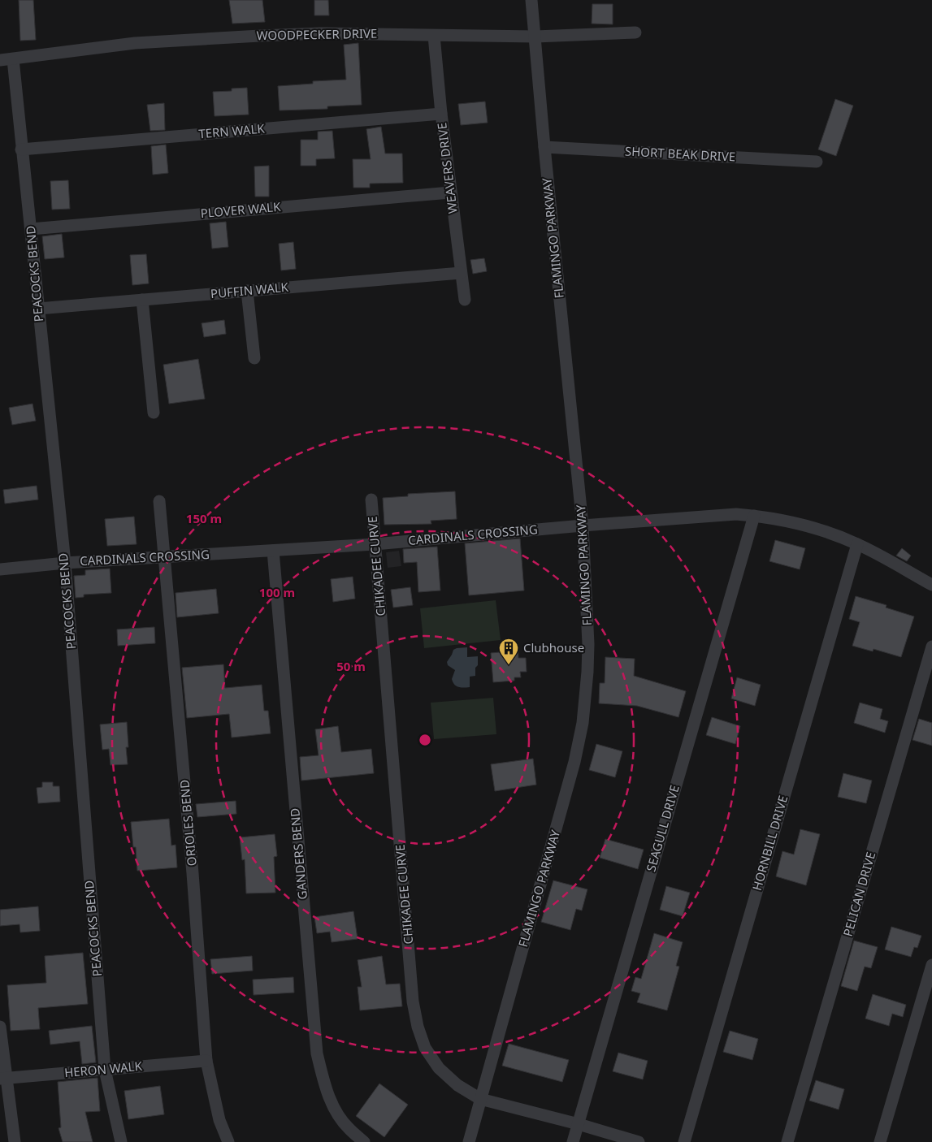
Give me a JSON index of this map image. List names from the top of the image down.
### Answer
{
  "streets": {
    "street": [
      "WOODPECKER DRIVE",
      "TERN WALK",
      "SHORT BEAK DRIVE",
      "WEAVERS DRIVE",
      "PLOVER WALK",
      "FLAMINGO PARKWAY",
      "PEACOCKS BEND",
      "PUFFIN WALK",
      "CARDINALS CROSSING",
      "CHIKADEE CURVE",
      "ORIOLES BEND",
      "SEAGULL DRIVE",
      "HORNBILL DRIVE",
      "GANDERS BEND",
      "PELICAN DRIVE",
      "HERON WALK"
    ]
  },
  "crossings": [
    ["WOODPECKER DRIVE", "WEAVERS DRIVE"],
    ["WOODPECKER DRIVE", "FLAMINGO PARKWAY"],
    ["WOODPECKER DRIVE", "PEACOCKS BEND"],
    ["TERN WALK", "WEAVERS DRIVE"],
    ["TERN WALK", "PEACOCKS BEND"],
    ["SHORT BEAK DRIVE", "FLAMINGO PARKWAY"],
    ["WEAVERS DRIVE", "PLOVER WALK"],
    ["WEAVERS DRIVE", "PUFFIN WALK"],
    ["PLOVER WALK", "PEACOCKS BEND"],
    ["FLAMINGO PARKWAY", "CARDINALS CROSSING"],
    ["FLAMINGO PARKWAY", "CHIKADEE CURVE"],
    ["PEACOCKS BEND", "PUFFIN WALK"],
    ["PEACOCKS BEND", "CARDINALS CROSSING"],
    ["PEACOCKS BEND", "HERON WALK"],
    ["CARDINALS CROSSING", "CHIKADEE CURVE"],
    ["CARDINALS CROSSING", "ORIOLES BEND"],
    ["CARDINALS CROSSING", "SEAGULL DRIVE"],
    ["CARDINALS CROSSING", "HORNBILL DRIVE"],
    ["CARDINALS CROSSING", "GANDERS BEND"],
    ["CHIKADEE CURVE", "SEAGULL DRIVE"],
    ["ORIOLES BEND", "HERON WALK"]
  ],
  "places": {
    "building": ["Clubhouse"]
  },
  "rings": ["150 m", "100 m", "50 m"]
}
